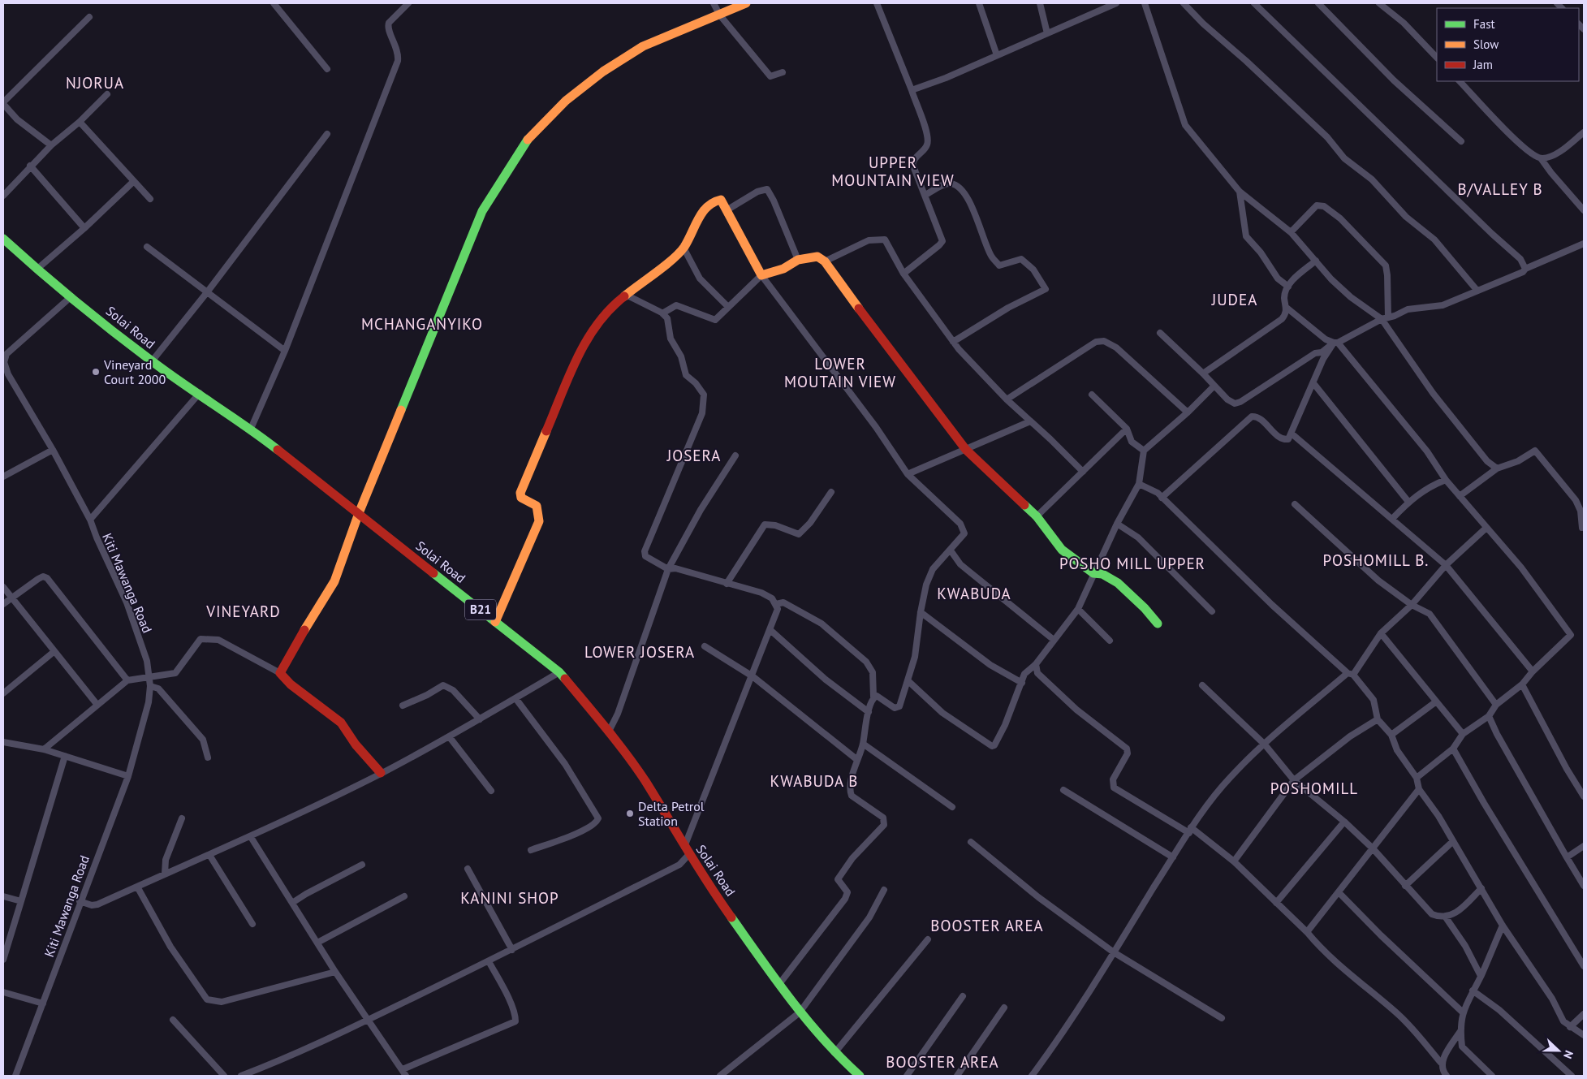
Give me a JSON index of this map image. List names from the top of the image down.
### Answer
{
  "streets": {
    "main road": ["Solai Road", "B21"],
    "street": ["Kiti Mawanga Road"]
  },
  "crossings": [
    ["Solai Road", "Kiti Mawanga Road"]
  ],
  "districts": [
    "NJORUA",
    "UPPER MOUNTAIN VIEW",
    "B/VALLEY B",
    "JUDEA",
    "MCHANGANYIKO",
    "LOWER MOUTAIN VIEW",
    "JOSERA",
    "POSHOMILL B.",
    "POSHO MILL UPPER",
    "KWABUDA",
    "VINEYARD",
    "LOWER JOSERA",
    "KWABUDA B",
    "POSHOMILL",
    "KANINI SHOP",
    "BOOSTER AREA",
    "BOOSTER AREA"
  ],
  "places": ["Vineyard Court 2000", "Delta Petrol Station"],
  "legend": ["Fast", "Slow", "Jam"],
  "north": "right"
}
